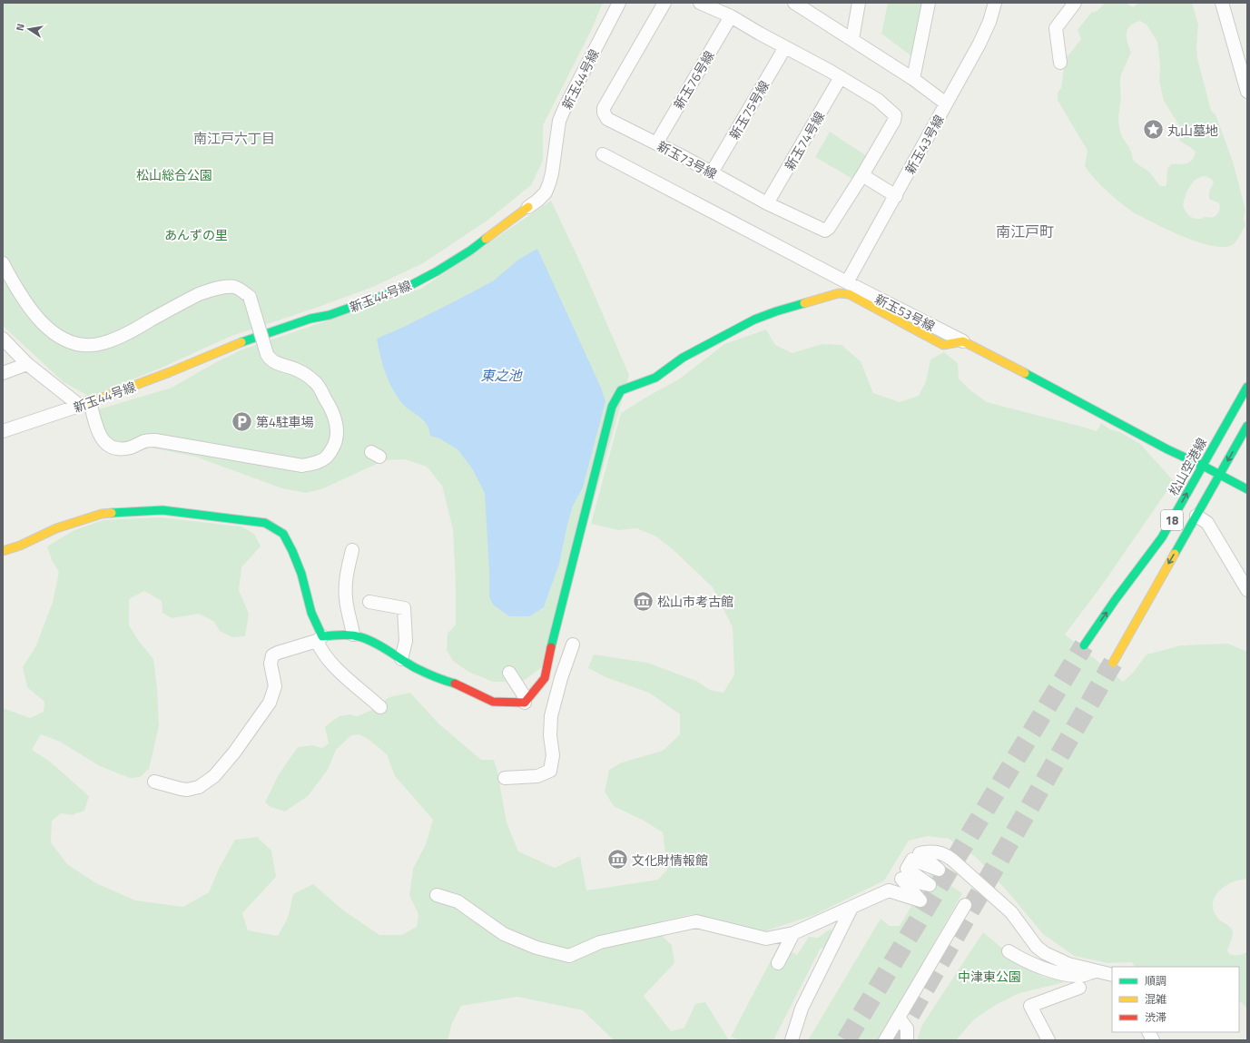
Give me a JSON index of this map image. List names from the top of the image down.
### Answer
{
  "streets": {
    "street": [
      "新玉44号線",
      "新玉76号線",
      "新玉75号線",
      "新玉74号線",
      "新玉43号線",
      "新玉73号線",
      "新玉53号線",
      "松山空港線",
      "18"
    ]
  },
  "crossings": [
    ["新玉76号線", "新玉73号線"],
    ["新玉75号線", "新玉73号線"],
    ["新玉74号線", "新玉73号線"],
    ["新玉43号線", "新玉53号線"]
  ],
  "districts": ["南江戸六丁目", "南江戸町"],
  "water": ["東之池"],
  "parks": ["松山総合公園", "あんずの里", "中津東公園"],
  "places": {
    "place": ["丸山墓地"],
    "parking": ["第4駐車場"],
    "museum": ["松山市考古館", "文化財情報館"]
  },
  "legend": ["順調", "混雑", "渋滞"],
  "north": "left"
}
